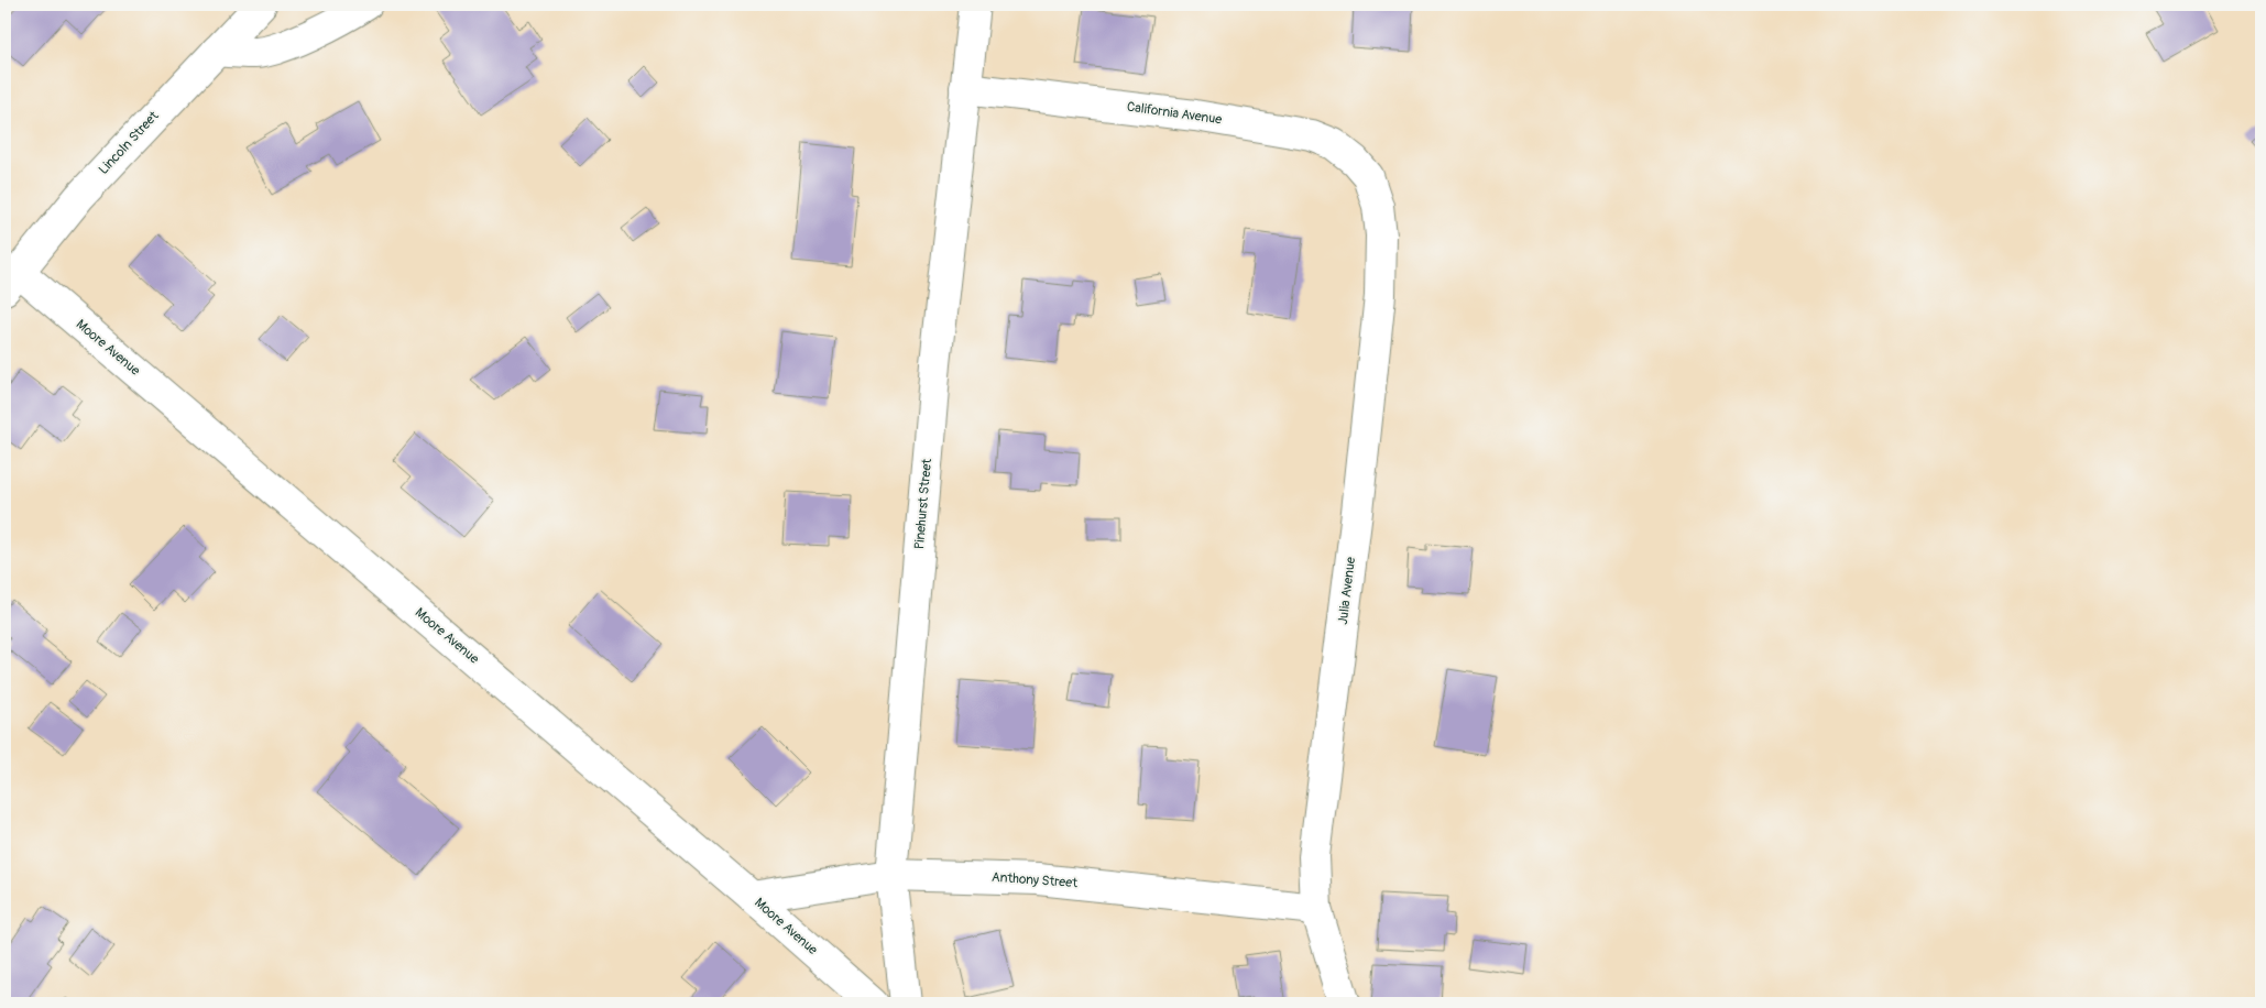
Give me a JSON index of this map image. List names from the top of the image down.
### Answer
{
  "streets": {
    "street": [
      "California Avenue",
      "Lincoln Street",
      "Moore Avenue",
      "Pinehurst Street",
      "Julia Avenue",
      "Anthony Street"
    ]
  },
  "crossings": [
    ["California Avenue", "Pinehurst Street"],
    ["California Avenue", "Julia Avenue"],
    ["Lincoln Street", "Moore Avenue"],
    ["Moore Avenue", "Anthony Street"],
    ["Pinehurst Street", "Anthony Street"],
    ["Julia Avenue", "Anthony Street"]
  ]
}
